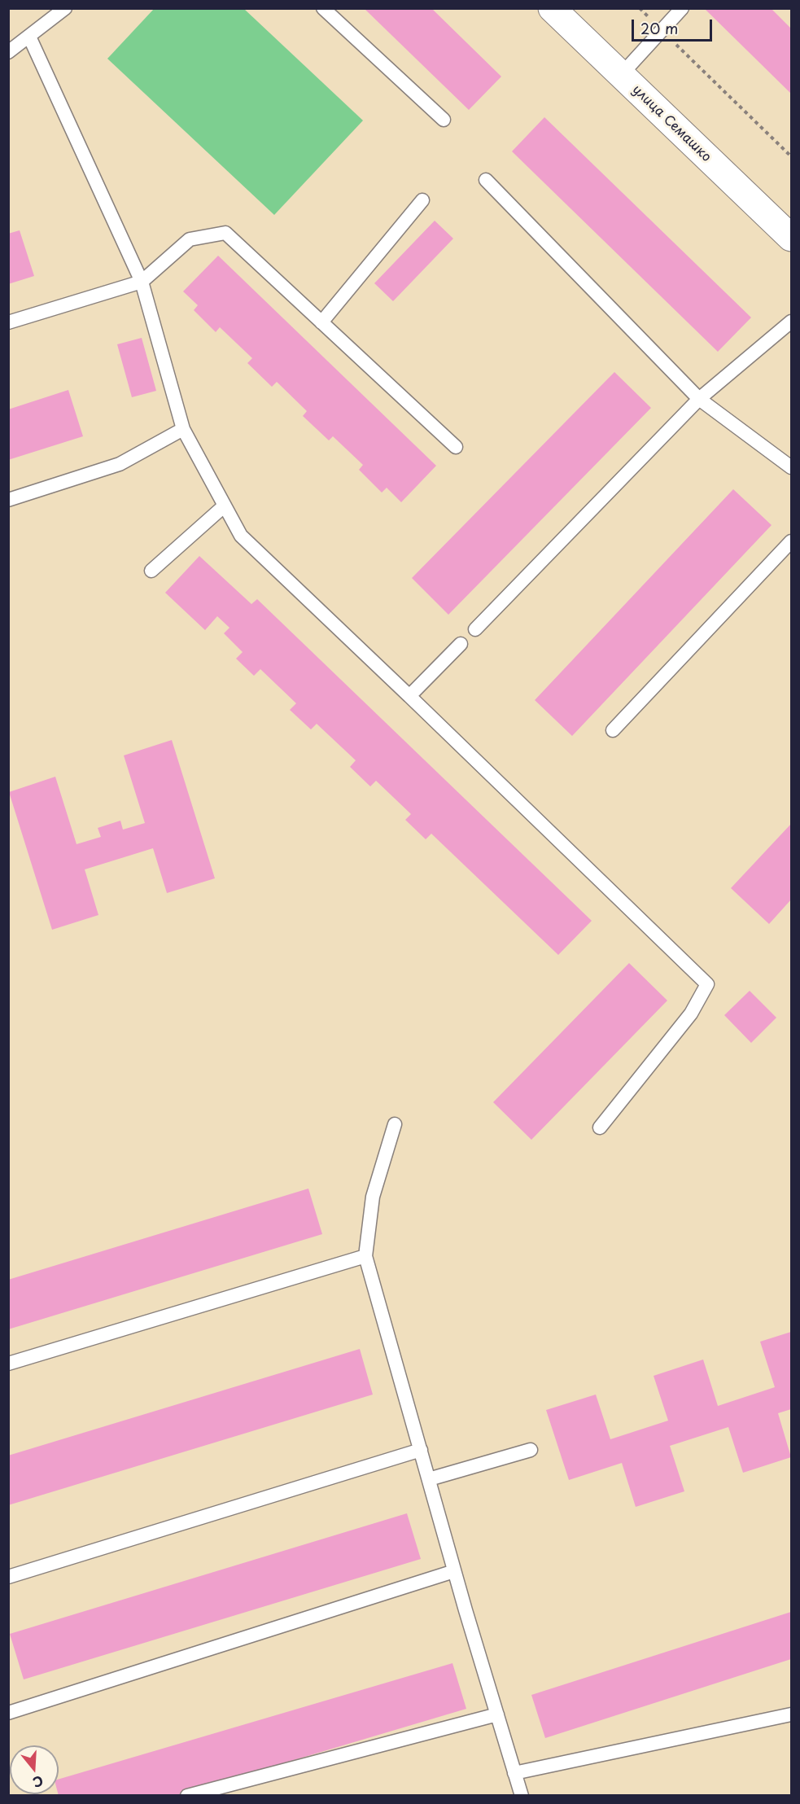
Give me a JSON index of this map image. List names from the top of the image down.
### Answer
{
  "streets": {
    "street": ["улица Семашко"]
  },
  "scale_bar": "20 m",
  "north": "bottom"
}
